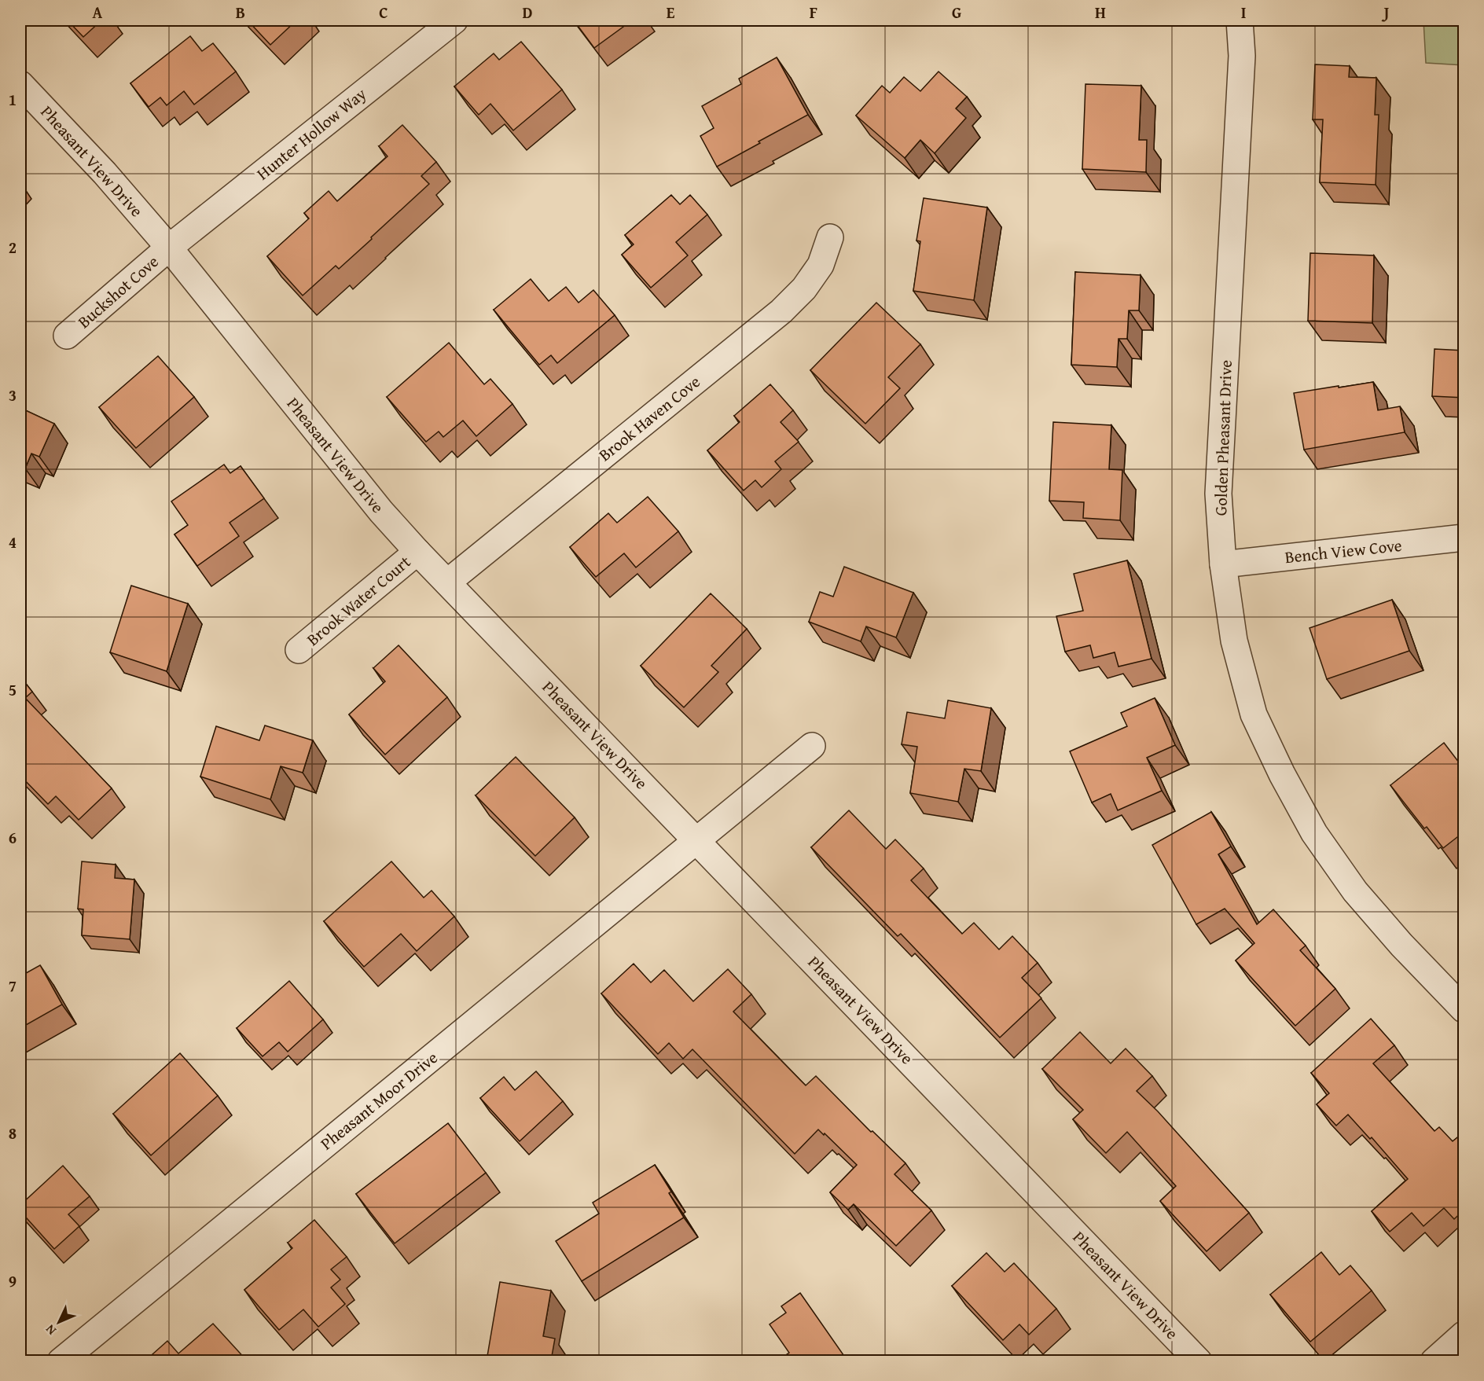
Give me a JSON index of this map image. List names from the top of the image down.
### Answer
{
  "streets": {
    "street": [
      "Hunter Hollow Way",
      "Pheasant View Drive",
      "Buckshot Cove",
      "Brook Haven Cove",
      "Golden Pheasant Drive",
      "Bench View Cove",
      "Brook Water Court",
      "Pheasant Moor Drive"
    ]
  },
  "crossings": [
    ["Hunter Hollow Way", "Pheasant View Drive"],
    ["Hunter Hollow Way", "Buckshot Cove"],
    ["Pheasant View Drive", "Buckshot Cove"],
    ["Pheasant View Drive", "Brook Haven Cove"],
    ["Pheasant View Drive", "Brook Water Court"],
    ["Pheasant View Drive", "Pheasant Moor Drive"],
    ["Golden Pheasant Drive", "Bench View Cove"]
  ],
  "north": "bottom left",
  "grid": {
    "columns": [
      "A",
      "B",
      "C",
      "D",
      "E",
      "F",
      "G",
      "H",
      "I",
      "J"
    ],
    "rows": [
      "1",
      "2",
      "3",
      "4",
      "5",
      "6",
      "7",
      "8",
      "9"
    ]
  }
}
